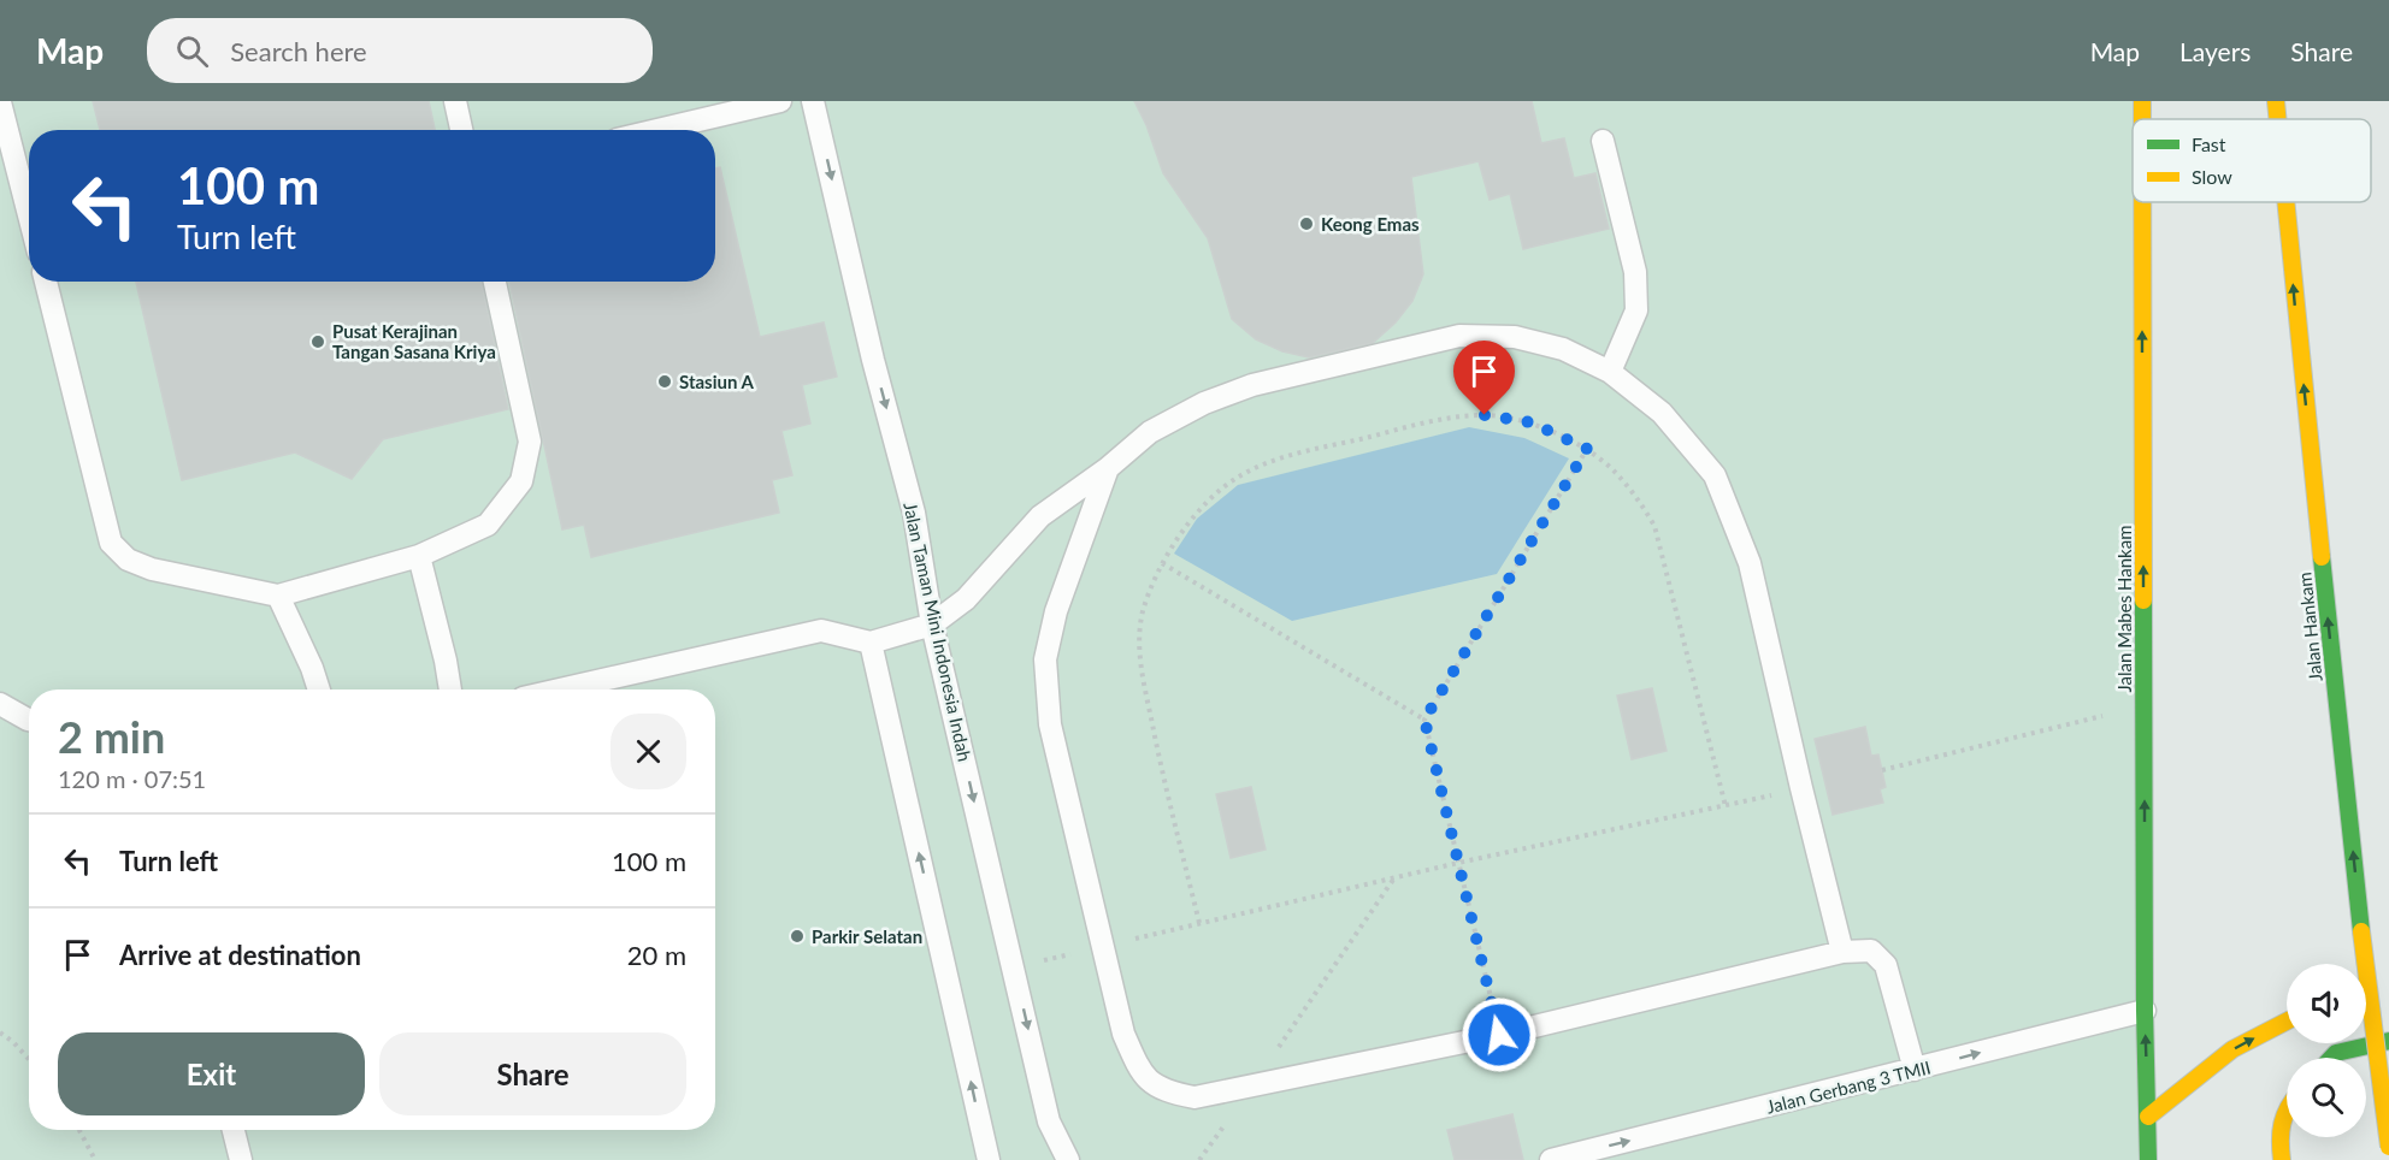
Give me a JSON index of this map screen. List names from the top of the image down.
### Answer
{
  "streets": {
    "main road": ["Jalan Mabes Hankam", "Jalan Hankam"],
    "lane": ["Jalan Taman Mini Indonesia Indah", "Jalan Gerbang 3 TMII"]
  },
  "crossings": [
    ["Jalan Mabes Hankam", "Jalan Gerbang 3 TMII"]
  ],
  "one_way": ["Jalan Mabes Hankam", "Jalan Hankam"],
  "places": [
    "Keong Emas",
    "Pusat Kerajinan Tangan Sasana Kriya",
    "Stasiun A",
    "Parkir Selatan"
  ],
  "legend": ["Fast", "Slow"],
  "page": {
    "header": "Map",
    "search": "Search here",
    "nav": ["Map", "Layers", "Share"],
    "turn": ["100 m", "Turn left"],
    "heading": ["2 min", "120 m · 07:51"],
    "list": [
      {
        "name": "Turn left",
        "value": "100 m"
      },
      {
        "name": "Arrive at destination",
        "value": "20 m"
      }
    ],
    "buttons": ["Exit", "Share"]
  }
}
